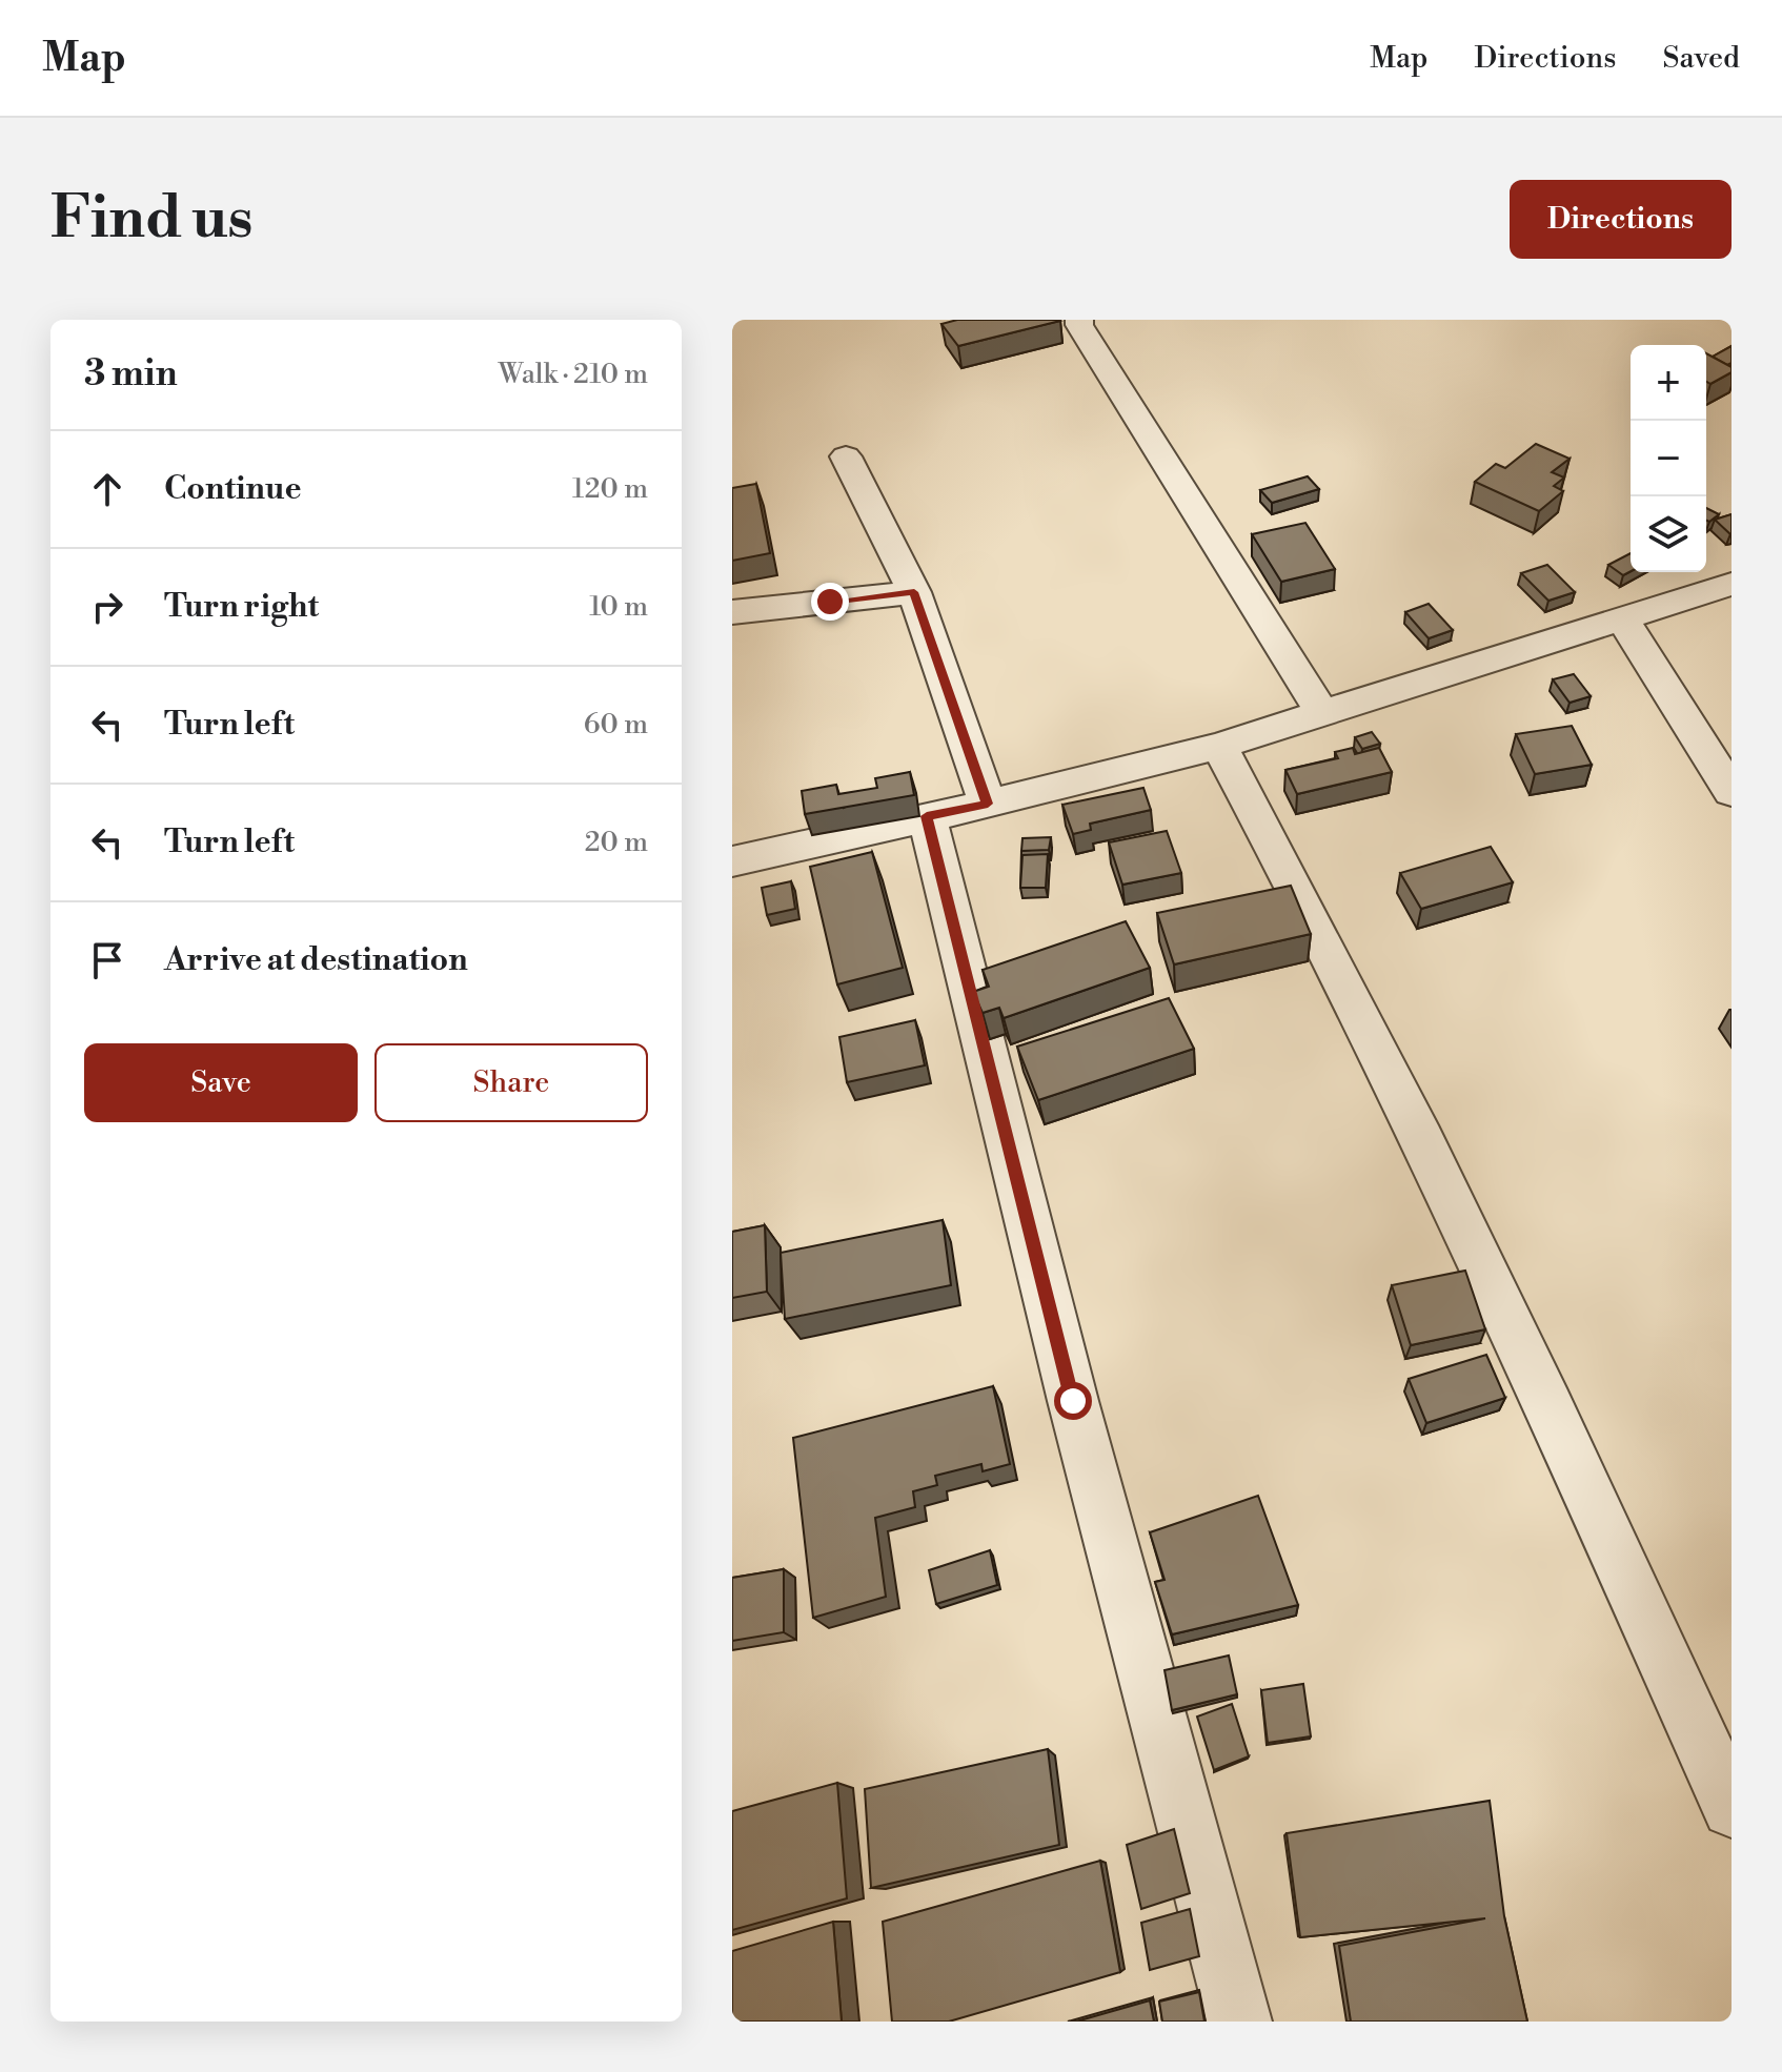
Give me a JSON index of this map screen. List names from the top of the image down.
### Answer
{
  "page": {
    "header": "Map",
    "nav": ["Map", "Directions", "Saved"],
    "buttons": [
      "Directions",
      ["Save", "Share"]
    ],
    "title": "Find us",
    "heading": ["3 min", "Walk · 210 m"],
    "map_buttons": ["+", "−"],
    "list": [
      ["Continue", "120 m"],
      ["Turn right", "10 m"],
      ["Turn left", "60 m"],
      ["Turn left", "20 m"],
      "Arrive at destination"
    ]
  }
}
